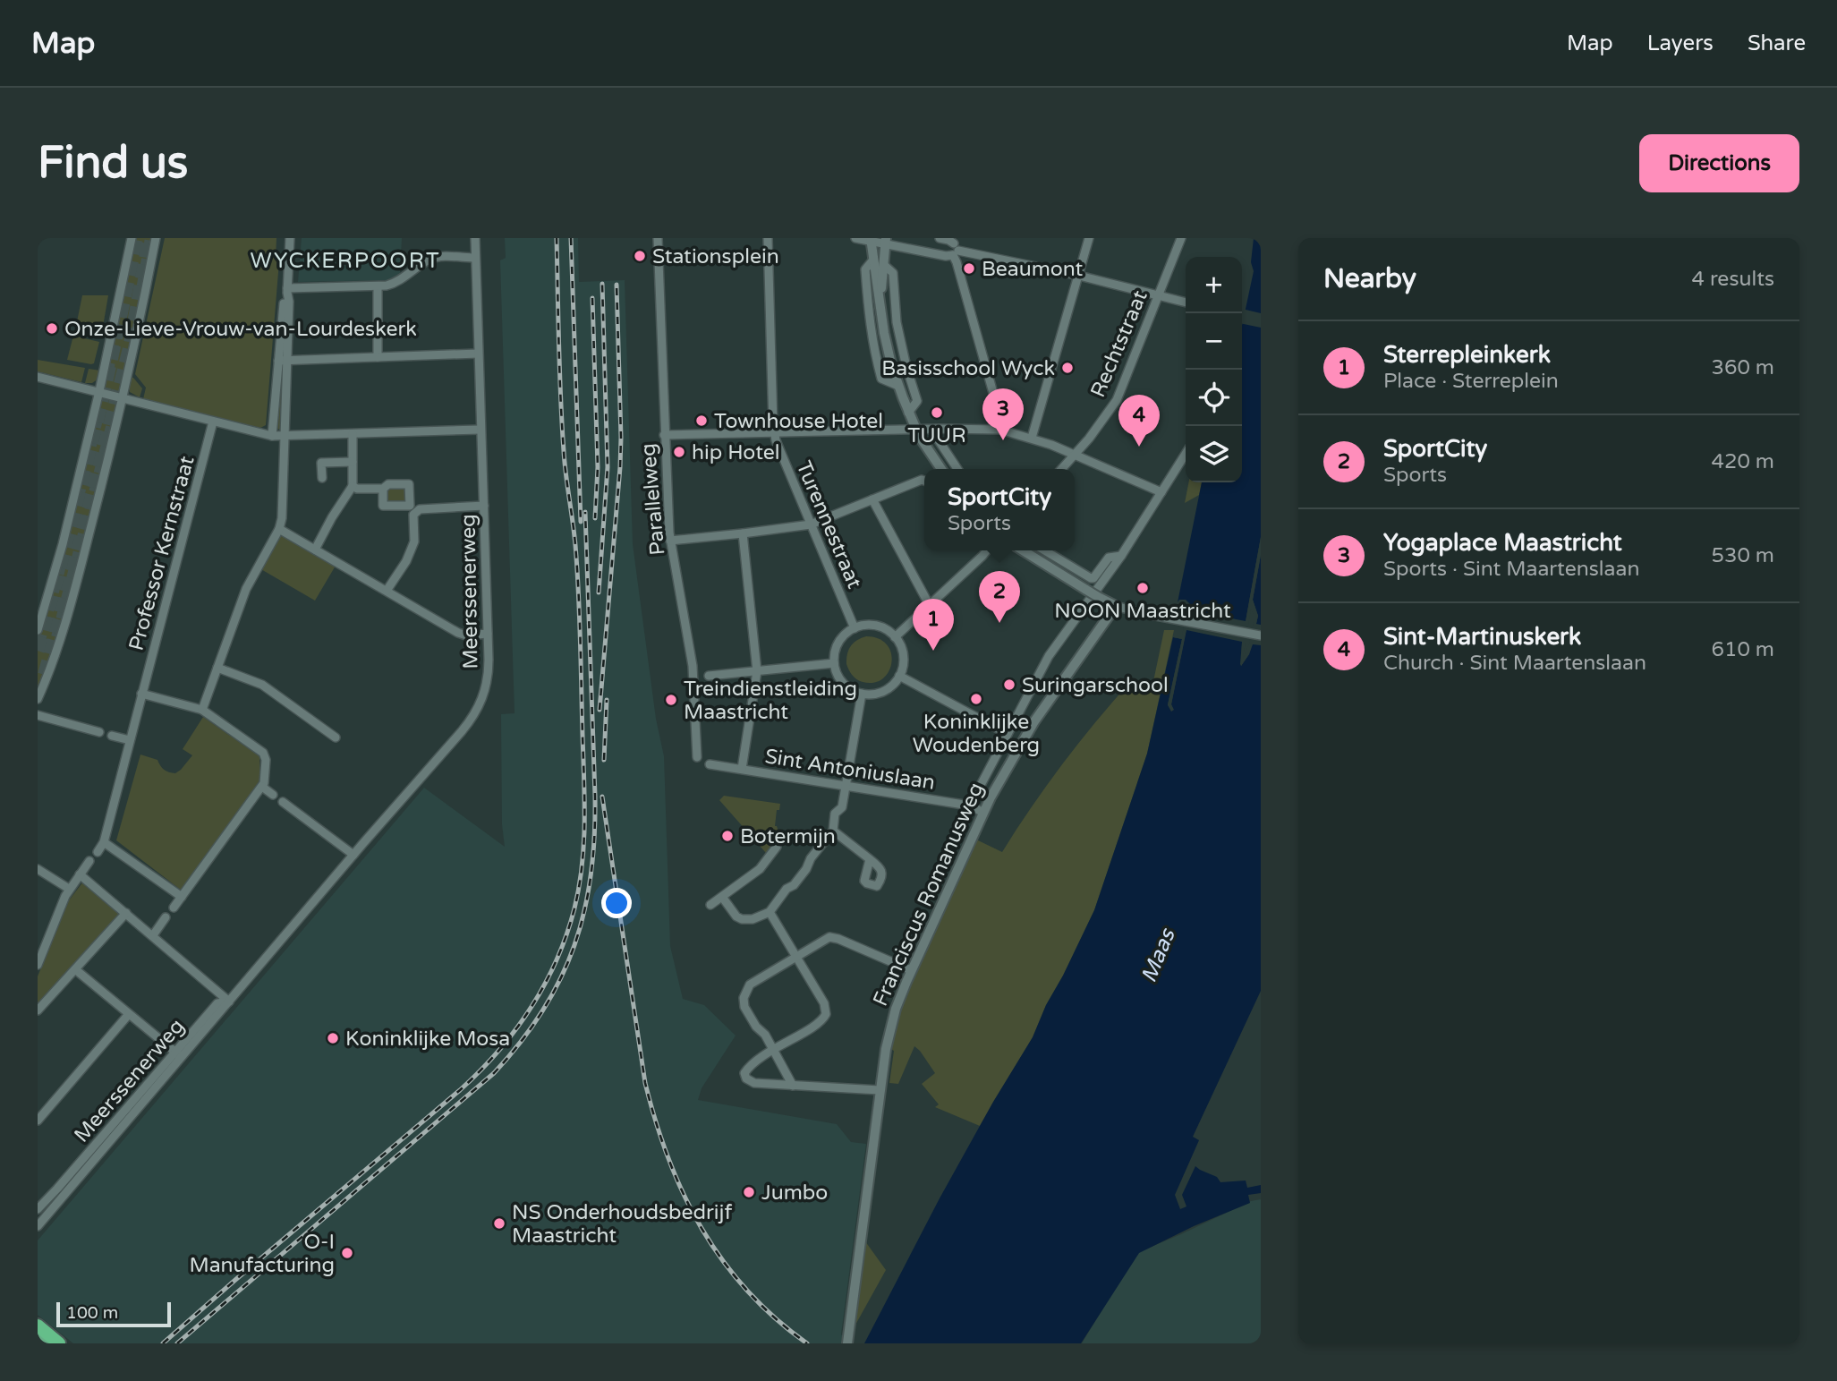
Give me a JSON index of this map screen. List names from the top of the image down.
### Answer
{
  "streets": {
    "street": [
      "Rechtstraat",
      "Parallelweg",
      "Turennestraat",
      "Professor Kernstraat",
      "Meerssenerweg",
      "Sint Antoniuslaan",
      "Franciscus Romanusweg"
    ]
  },
  "crossings": [
    ["Sint Antoniuslaan", "Franciscus Romanusweg"]
  ],
  "districts": ["WYCKERPOORT"],
  "water": ["Maas"],
  "places": [
    "Stationsplein",
    "Beaumont",
    "Onze-Lieve-Vrouw-van-Lourdeskerk",
    "Basisschool Wyck",
    "TUUR",
    "Townhouse Hotel",
    "hip Hotel",
    "NOON Maastricht",
    "Suringarschool",
    "Koninklijke Woudenberg",
    "Treindienstleiding Maastricht",
    "Botermijn",
    "Koninklijke Mosa",
    "Jumbo",
    "NS Onderhoudsbedrijf Maastricht",
    "O-I Manufacturing"
  ],
  "scale_bar": "100 m",
  "page": {
    "header": "Map",
    "nav": ["Map", "Layers", "Share"],
    "buttons": "Directions",
    "title": "Find us",
    "heading": ["Nearby", "4 results"],
    "map_buttons": ["+", "−"],
    "list": [
      {
        "mark": "1",
        "name": "Sterrepleinkerk",
        "note": "Place · Sterreplein",
        "value": "360 m"
      },
      {
        "mark": "2",
        "name": "SportCity",
        "note": "Sports",
        "value": "420 m"
      },
      {
        "mark": "3",
        "name": "Yogaplace Maastricht",
        "note": "Sports · Sint Maartenslaan",
        "value": "530 m"
      },
      {
        "mark": "4",
        "name": "Sint-Martinuskerk",
        "note": "Church · Sint Maartenslaan",
        "value": "610 m"
      }
    ],
    "pins": [
      "3",
      "4",
      "2",
      "1"
    ],
    "popup": ["SportCity", "Sports"],
    "scale": "100 m"
  }
}
